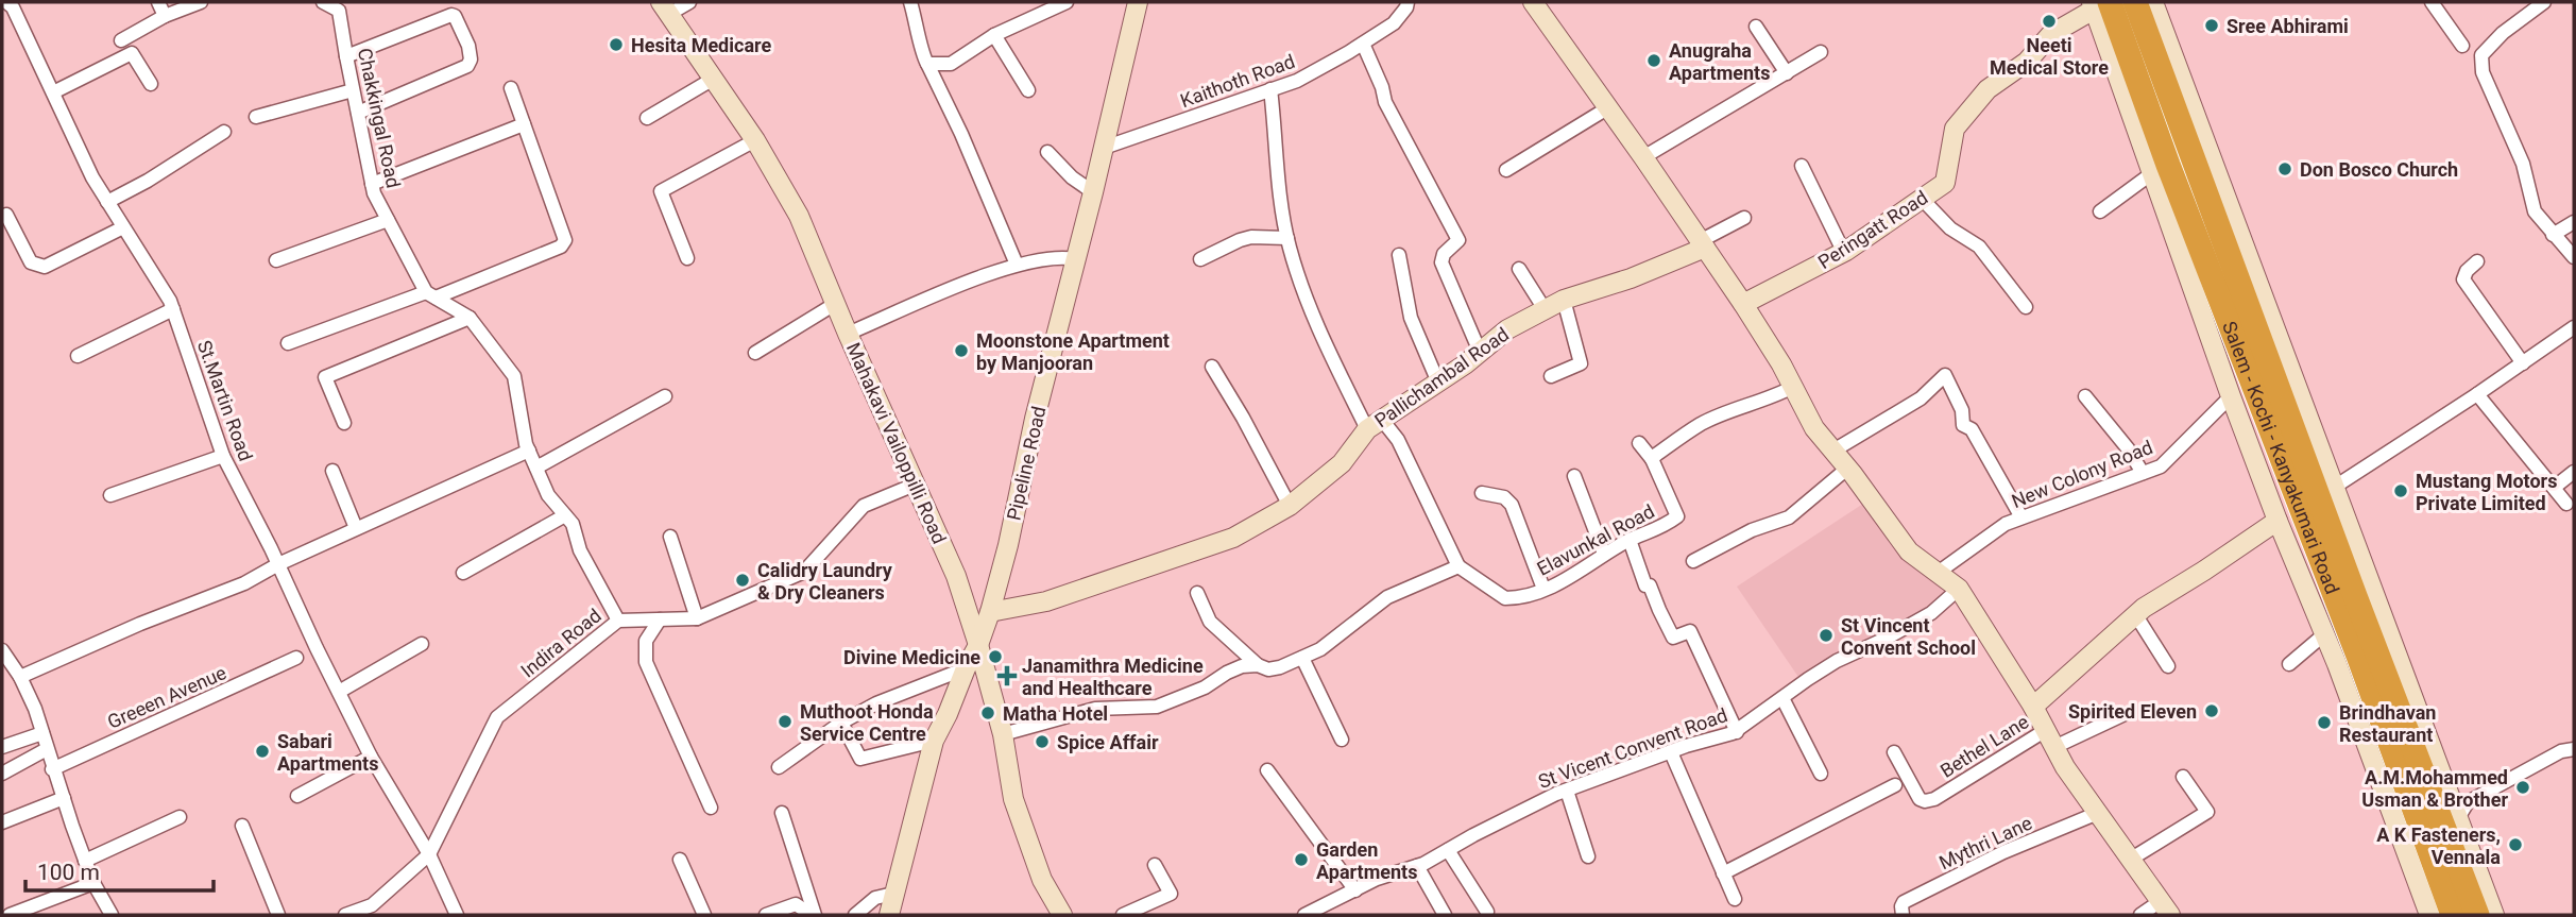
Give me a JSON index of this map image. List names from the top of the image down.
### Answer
{
  "streets": {
    "highway": ["Salem - Kochi - Kanyakumari Road"],
    "street": [
      "Kaithoth Road",
      "Chakkingal Road",
      "Peringatt Road",
      "Pallichambal Road",
      "St.Martin Road",
      "Mahakavi Vailoppilli Road",
      "Pipeline Road",
      "New Colony Road",
      "Elavunkal Road",
      "Indira Road",
      "Greeen Avenue",
      "Bethel Lane",
      "St Vicent Convent Road",
      "Mythri Lane"
    ]
  },
  "crossings": [
    ["Kaithoth Road", "Pipeline Road"],
    ["Peringatt Road", "Salem - Kochi - Kanyakumari Road"],
    ["Pallichambal Road", "Pipeline Road"],
    ["St.Martin Road", "Indira Road"],
    ["Mahakavi Vailoppilli Road", "Pipeline Road"],
    ["Mahakavi Vailoppilli Road", "Indira Road"]
  ],
  "places": {
    "other": [
      "Neeti Medical Store",
      "Sree Abhirami",
      "Hesita Medicare",
      "Anugraha Apartments",
      "Don Bosco Church",
      "Moonstone Apartment by Manjooran",
      "Mustang Motors Private Limited",
      "Calidry Laundry & Dry Cleaners",
      "St Vincent Convent School",
      "Divine Medicine",
      "Spirited Eleven",
      "Matha Hotel",
      "Muthoot Honda Service Centre",
      "Brindhavan Restaurant",
      "Spice Affair",
      "Sabari Apartments",
      "A.M.Mohammed Usman & Brother",
      "A K Fasteners, Vennala",
      "Garden Apartments"
    ],
    "health": ["Janamithra Medicine and Healthcare"]
  },
  "scale_bar": "100 m"
}
